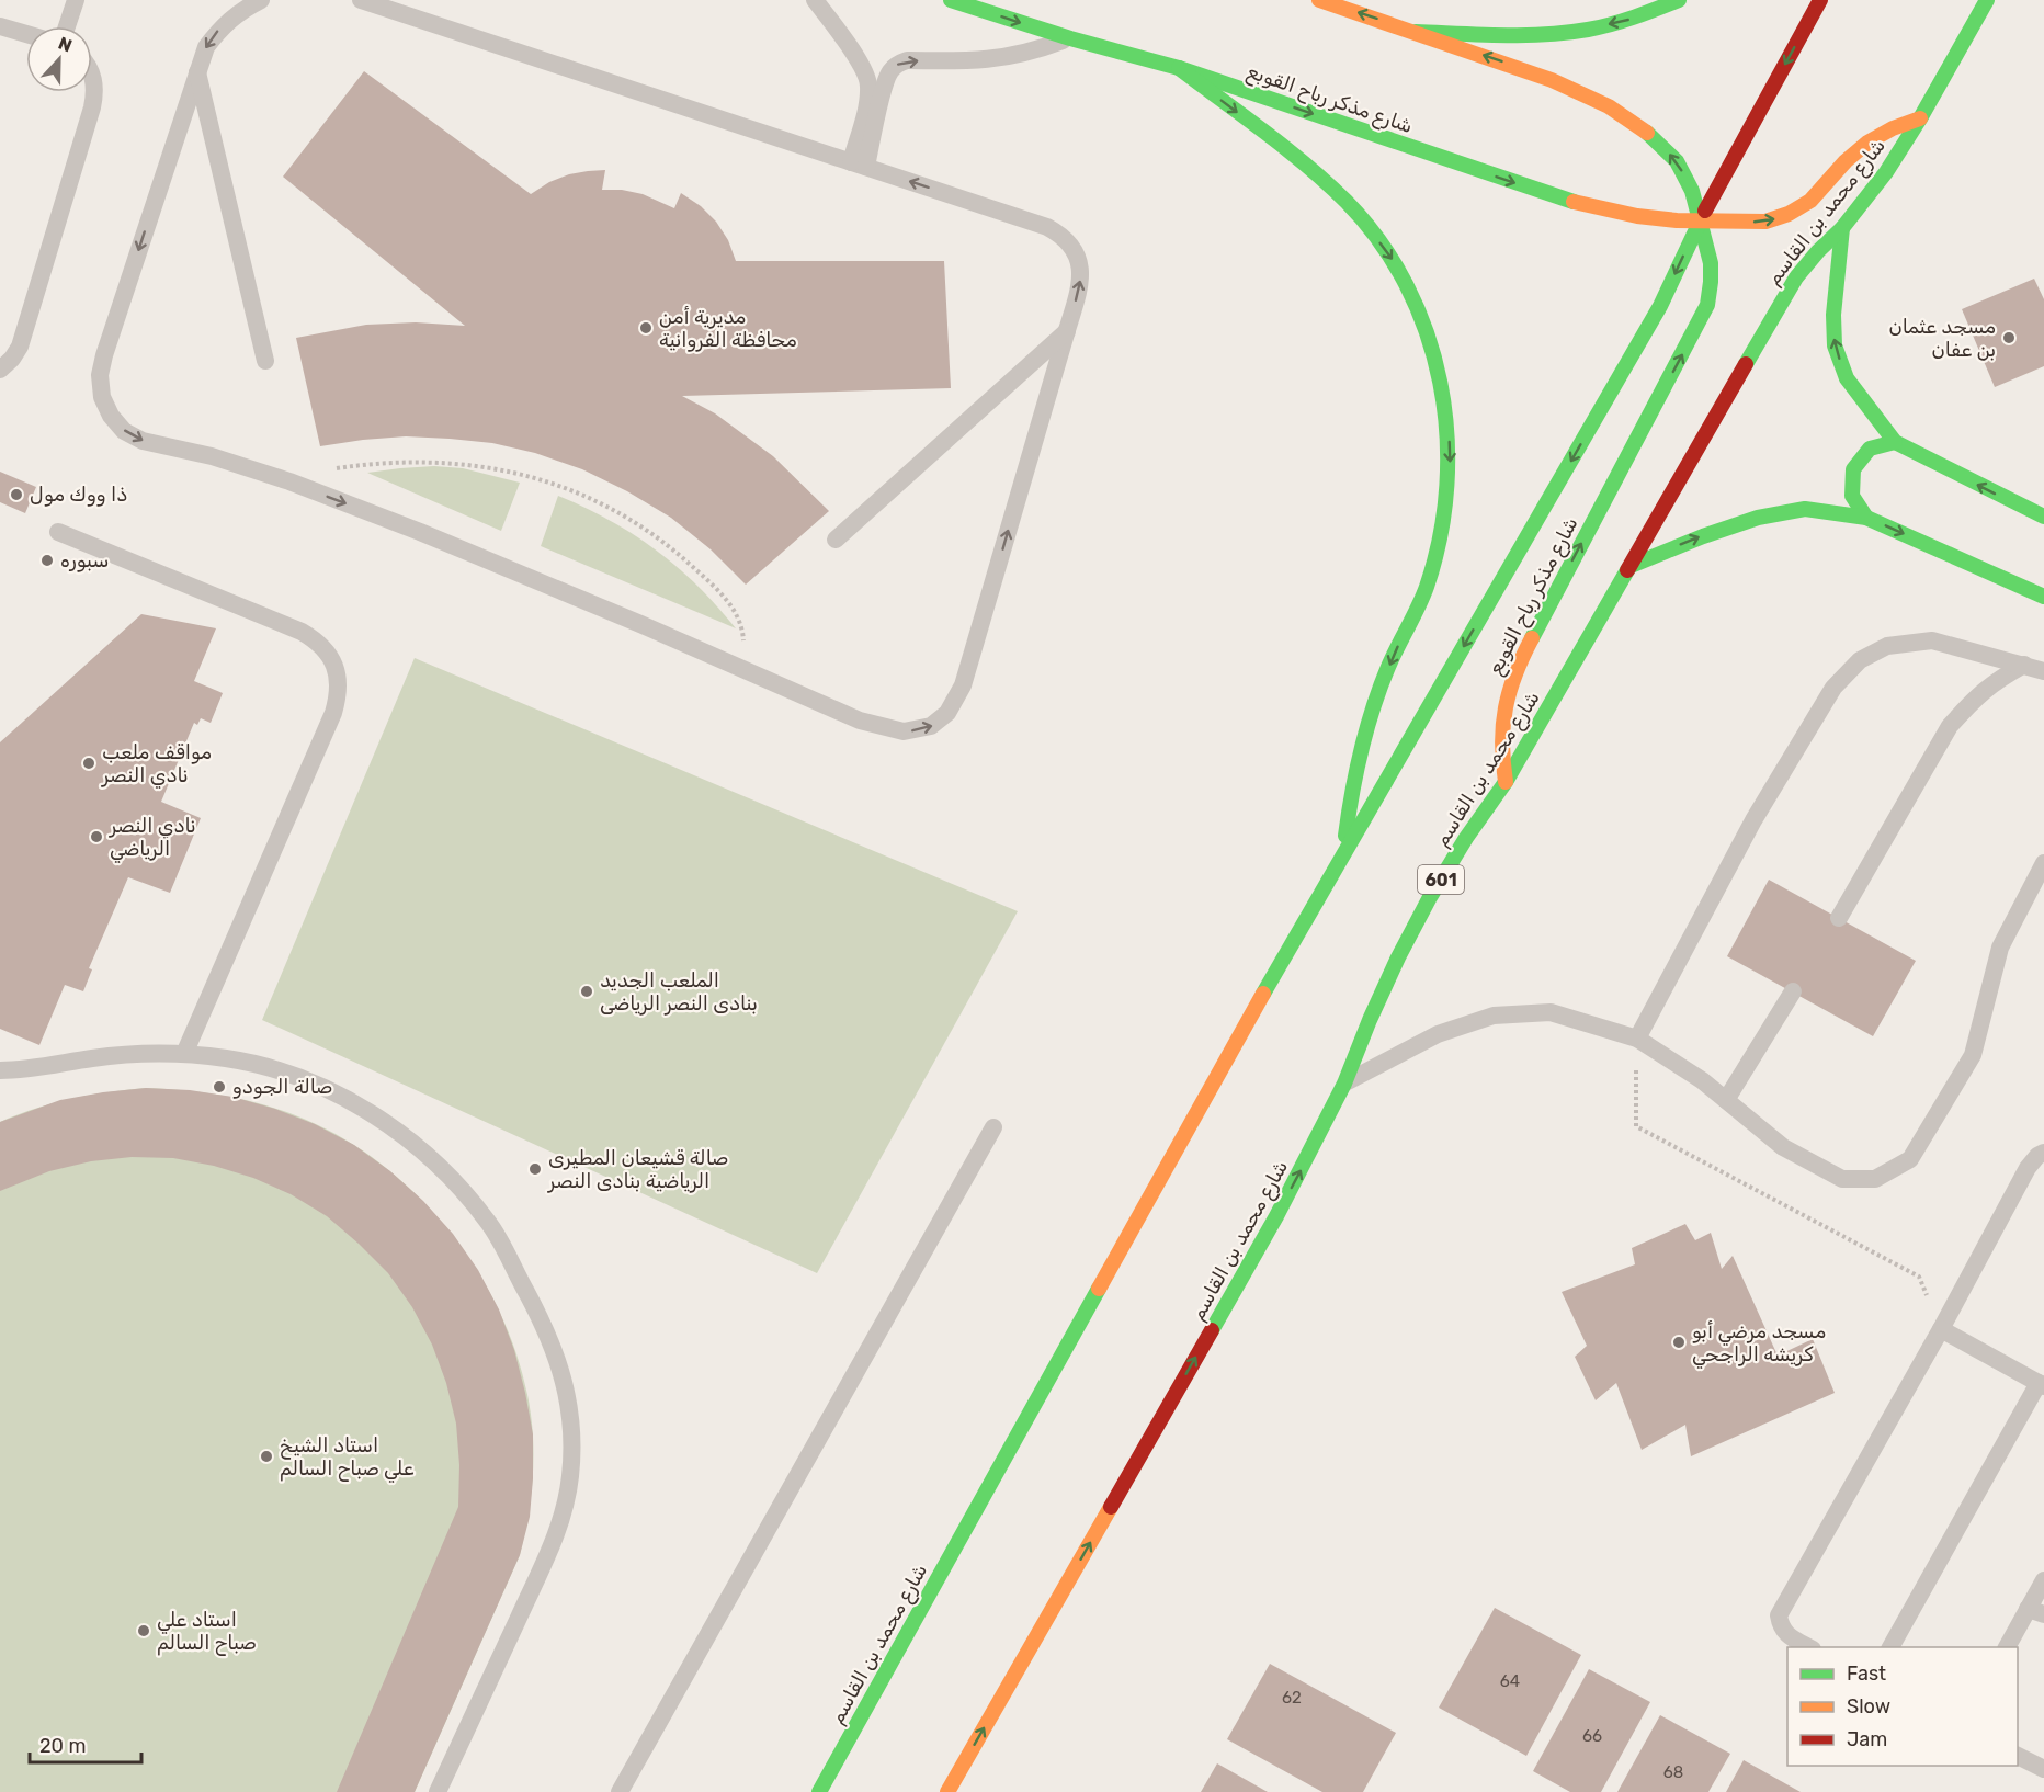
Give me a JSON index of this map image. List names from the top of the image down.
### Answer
{
  "streets": {
    "main road": ["شارع مذكر رباح القوبع", "شارع محمد بن القاسم", "601"]
  },
  "crossings": [
    ["شارع مذكر رباح القوبع", "شارع محمد بن القاسم"]
  ],
  "places": [
    "مديرية أمن محافظة الفروانية",
    "مسجد عثمان بن عفان",
    "ذا ووك مول",
    "سبوره",
    "مواقف ملعب نادي النصر",
    "نادي النصر الرياضي",
    "الملعب الجديد بنادى النصر الرياضى",
    "صالة الجودو",
    "صالة قشيعان المطيرى الرياضية بنادى النصر",
    "مسجد مرضي أبو كريشه الراجحي",
    "استاد الشيخ علي صباح السالم",
    "استاد علي صباح السالم"
  ],
  "house_numbers": [
    "64",
    "62",
    "66",
    "68"
  ],
  "legend": ["Fast", "Slow", "Jam"],
  "scale_bar": "20 m",
  "north": "top"
}
